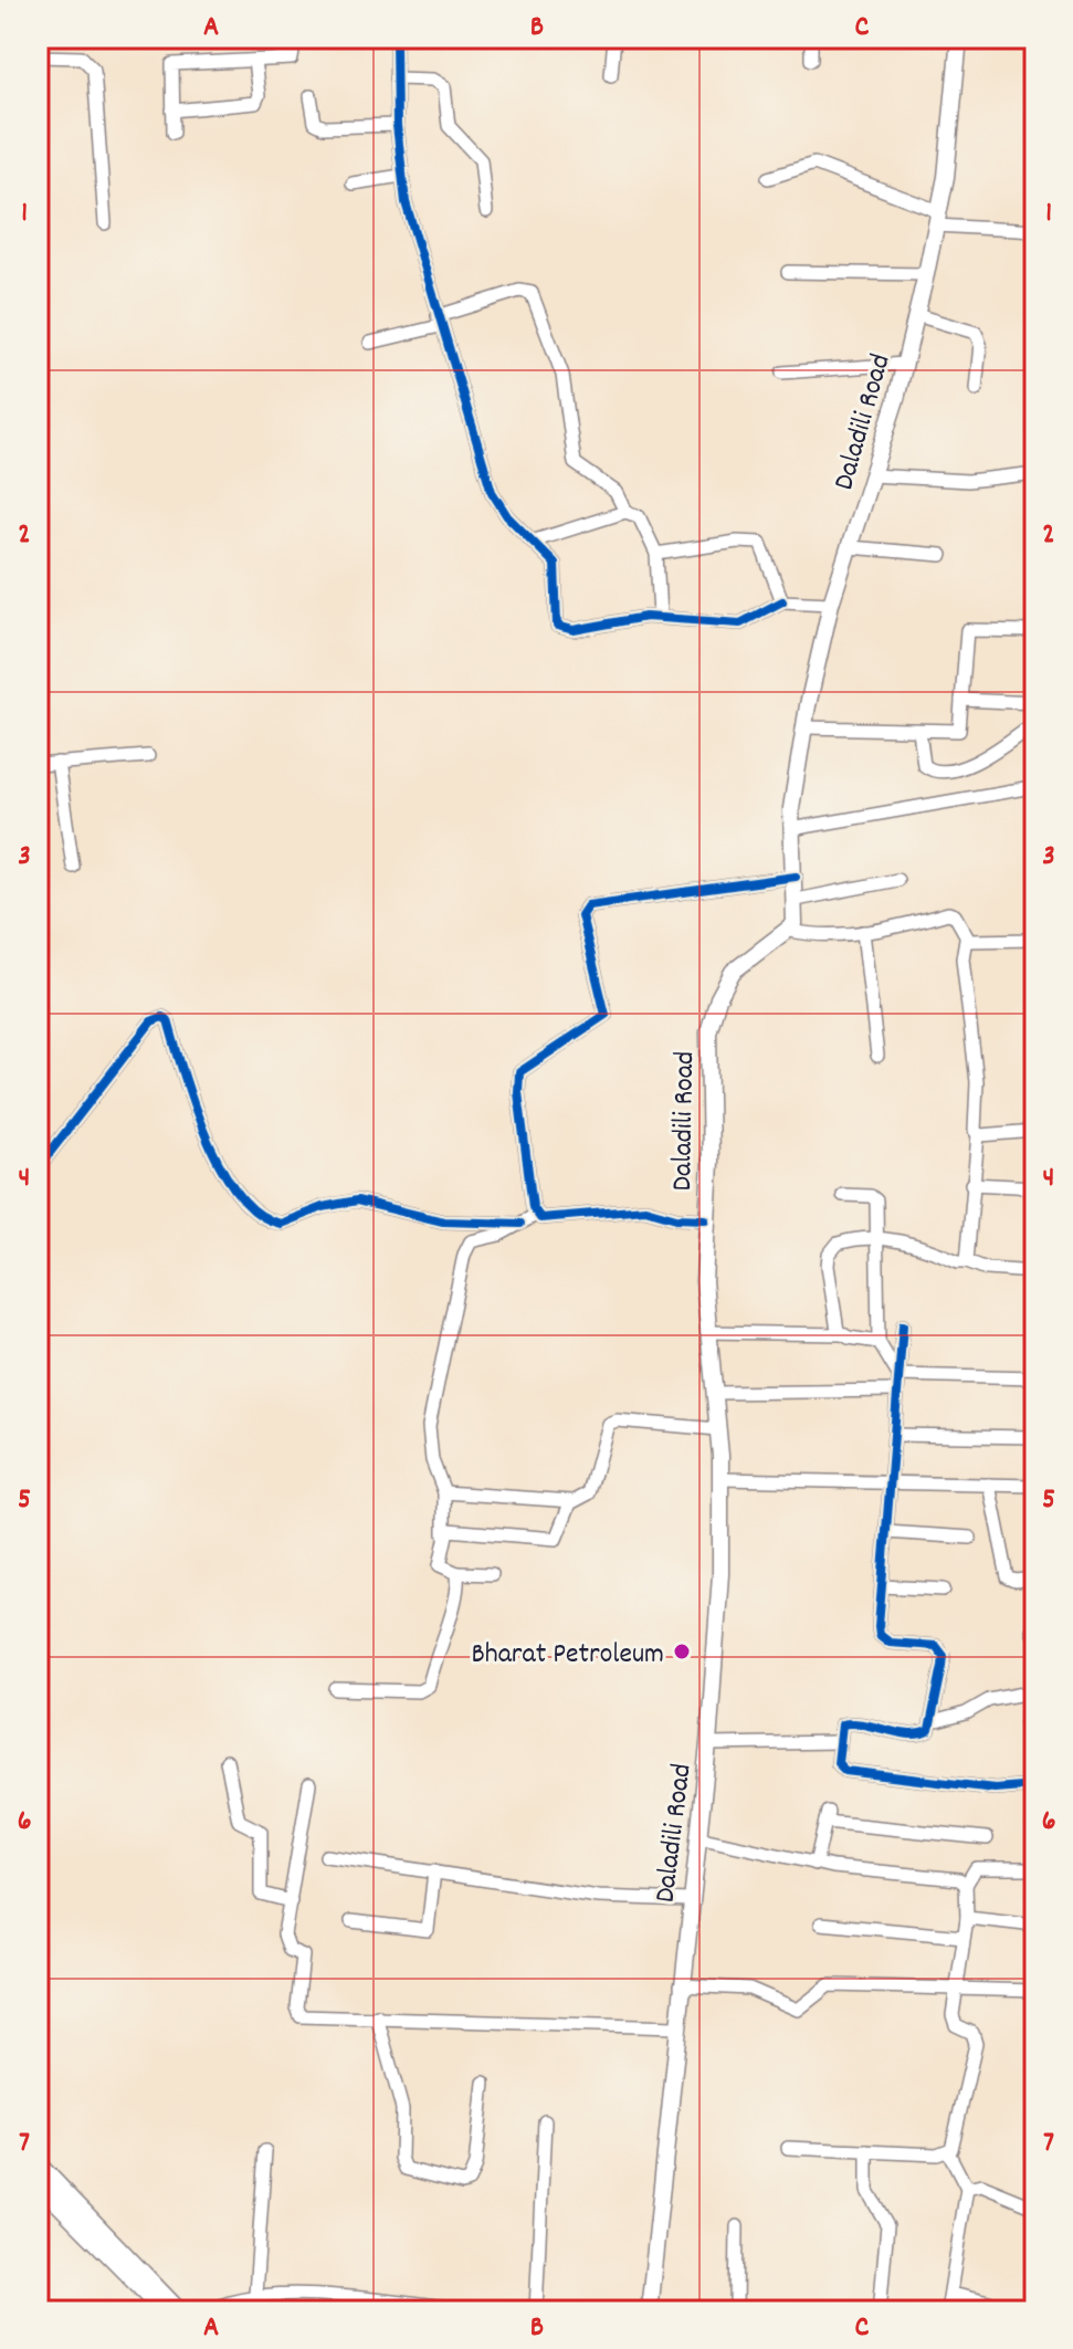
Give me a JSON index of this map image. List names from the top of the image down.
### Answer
{
  "streets": {
    "main road": ["Daladili Road"]
  },
  "places": ["Bharat Petroleum"],
  "grid": {
    "columns": ["A", "B", "C"],
    "rows": [
      "1",
      "2",
      "3",
      "4",
      "5",
      "6",
      "7"
    ]
  }
}
